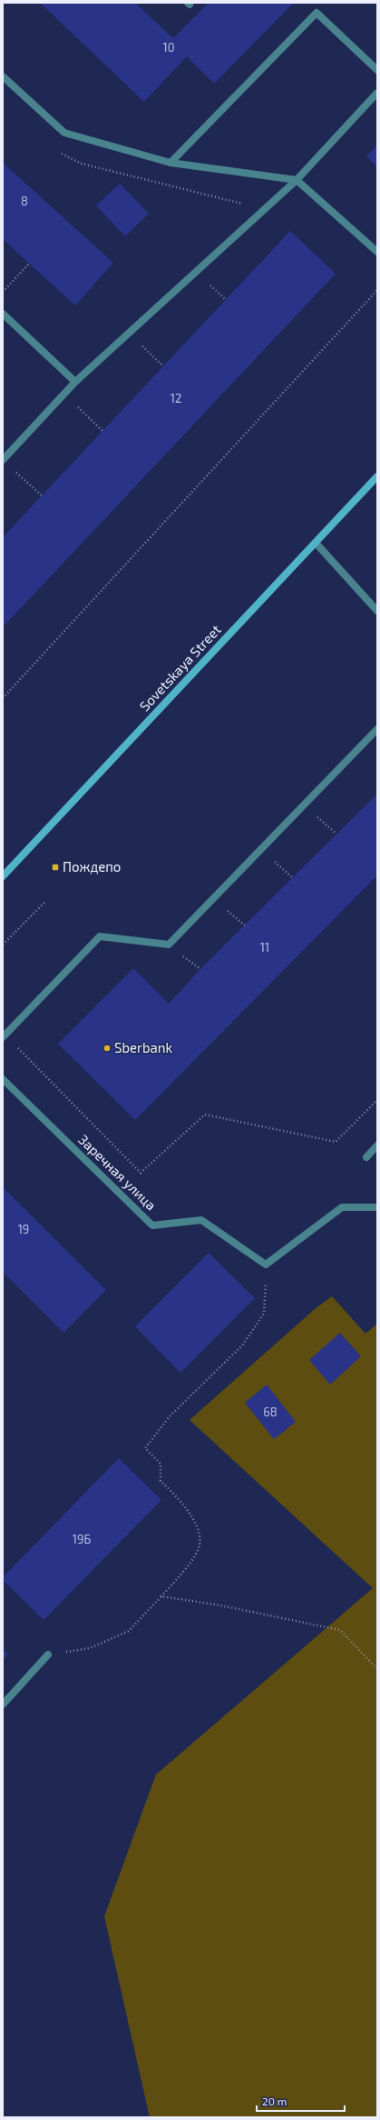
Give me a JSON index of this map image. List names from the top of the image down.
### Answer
{
  "streets": {
    "main road": ["Sovetskaya Street"],
    "lane": ["Заречная улица"]
  },
  "places": {
    "transit": ["Пождепо"],
    "other": ["Sberbank"]
  },
  "house_numbers": [
    "10",
    "8",
    "12",
    "11",
    "19",
    "68",
    "19Б"
  ],
  "scale_bar": "20 m"
}
